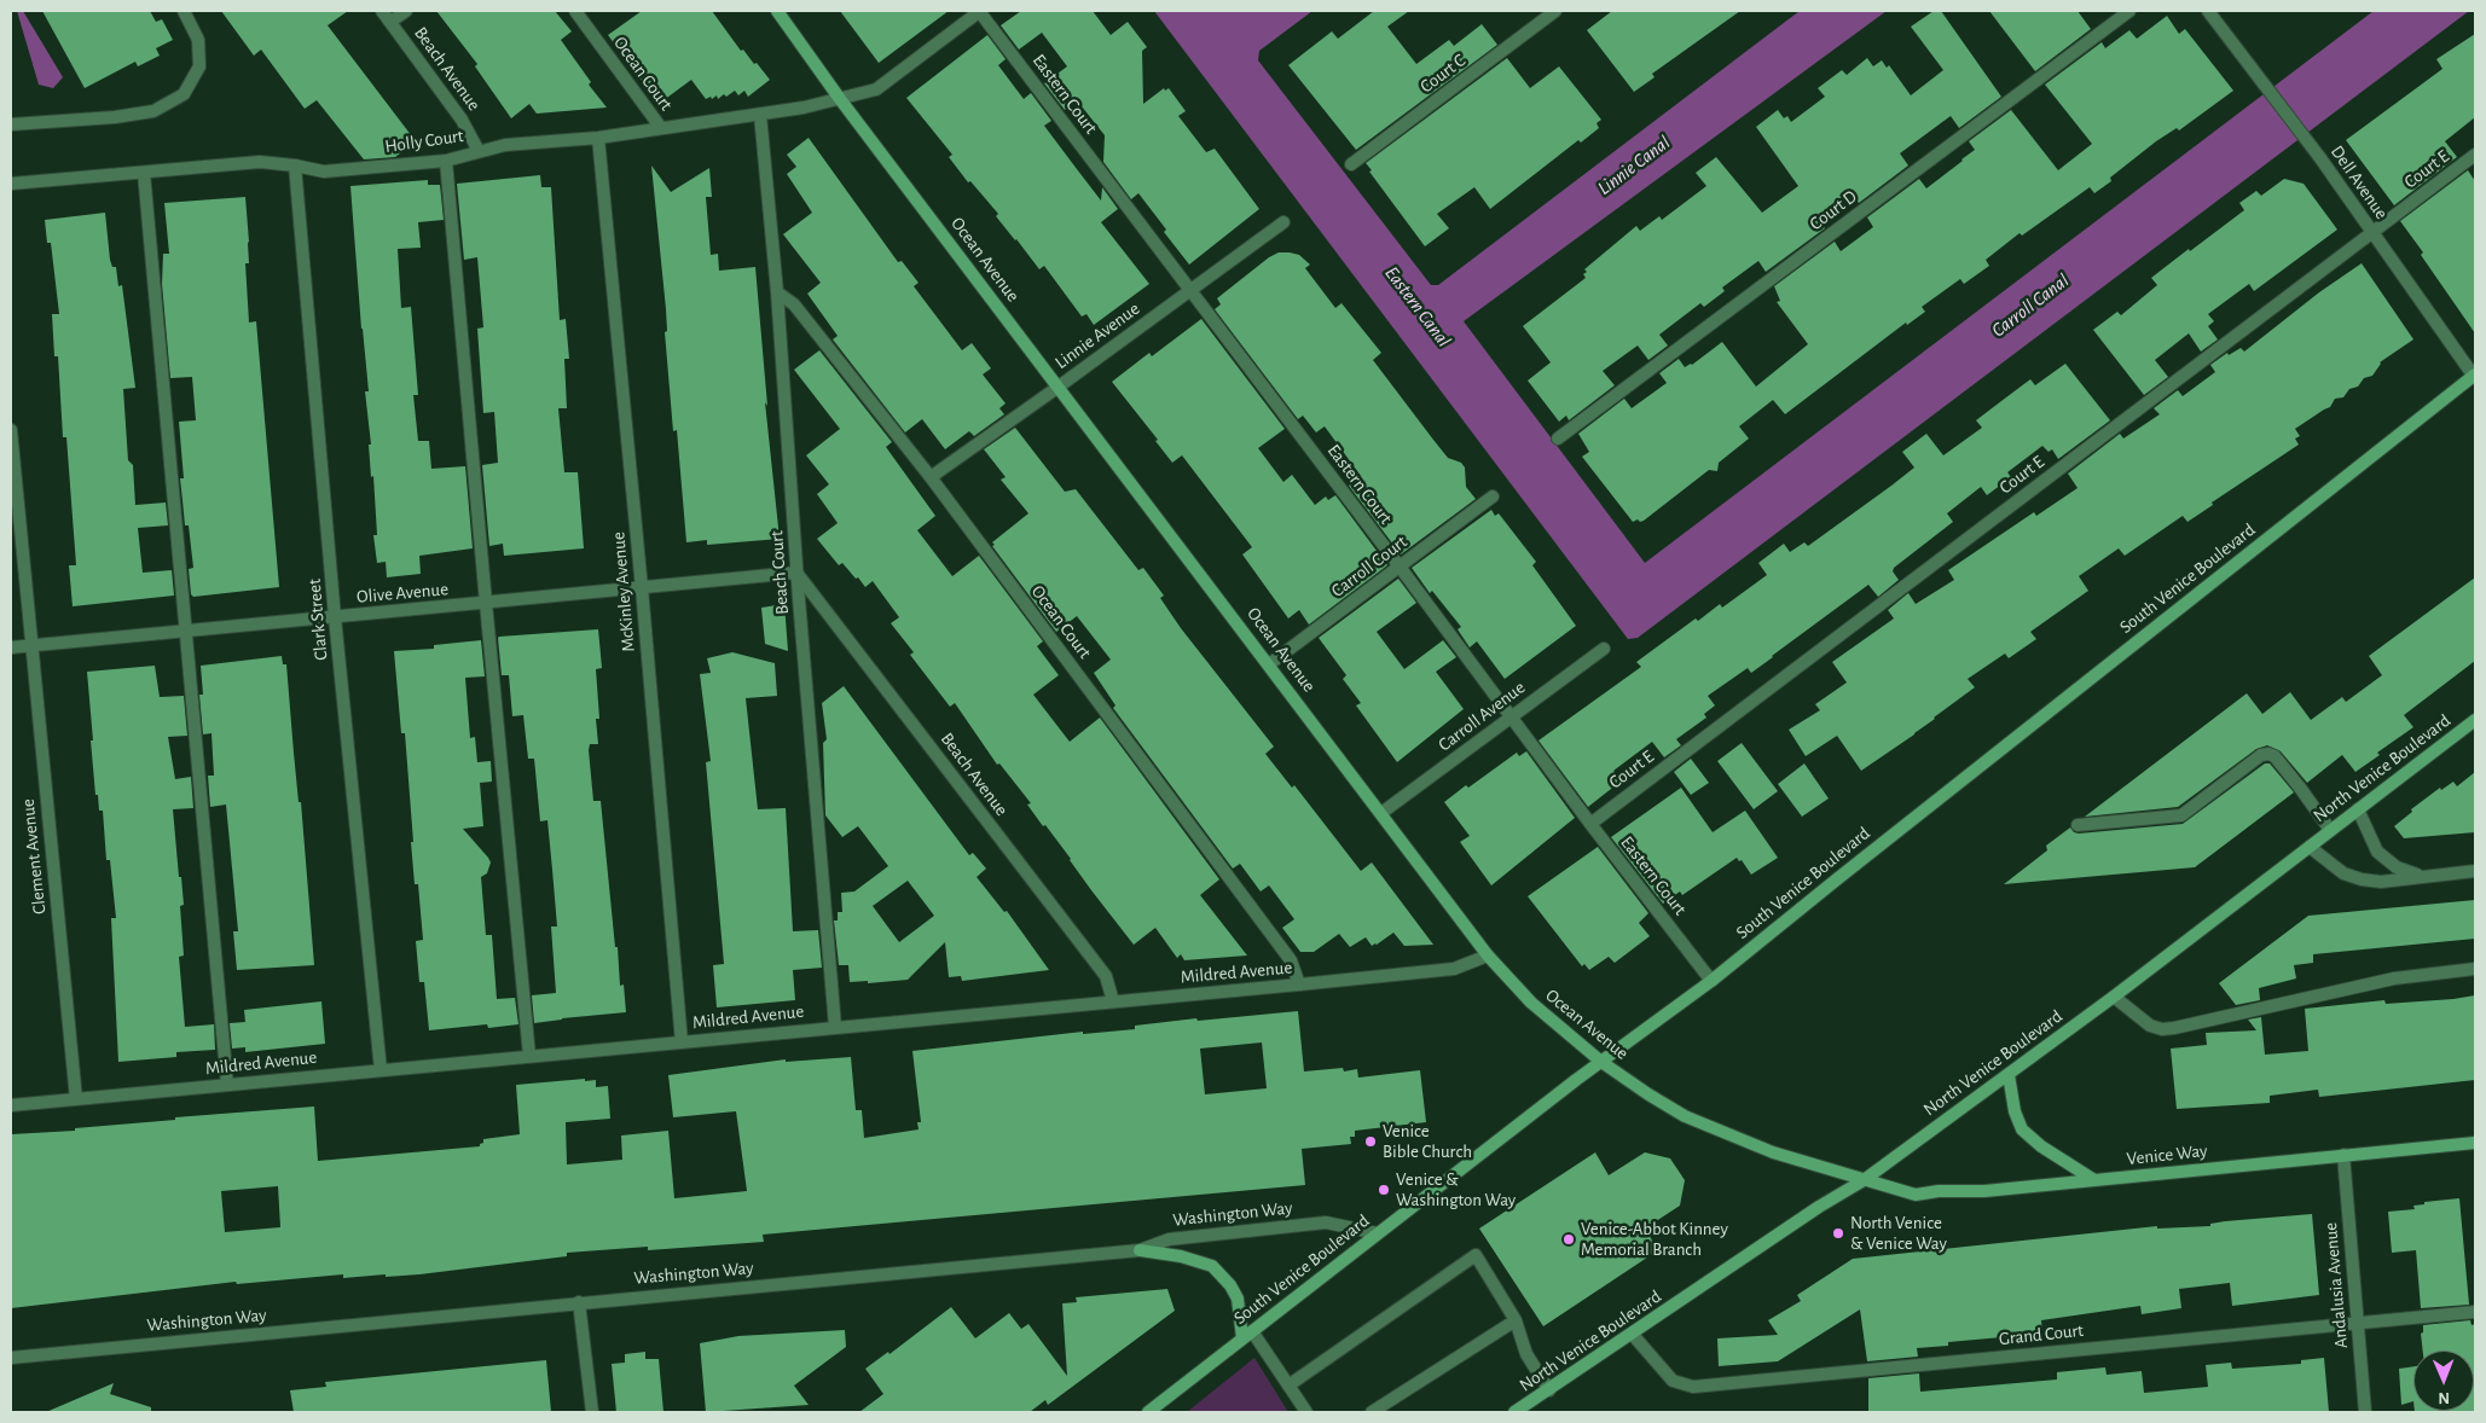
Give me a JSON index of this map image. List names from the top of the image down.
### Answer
{
  "streets": {
    "main road": [
      "Ocean Avenue",
      "South Venice Boulevard",
      "North Venice Boulevard",
      "Venice Way"
    ],
    "street": [
      "Beach Avenue",
      "Ocean Court",
      "Court C",
      "Eastern Court",
      "Holly Court",
      "Court E",
      "Dell Avenue",
      "Court D",
      "Linnie Avenue",
      "Carroll Court",
      "Beach Court",
      "McKinley Avenue",
      "Olive Avenue",
      "Clark Street",
      "Carroll Avenue",
      "Clement Avenue",
      "Mildred Avenue",
      "Washington Way",
      "Andalusia Avenue",
      "Grand Court"
    ]
  },
  "crossings": [
    ["Beach Avenue", "Holly Court"],
    ["Beach Avenue", "Beach Court"],
    ["Beach Avenue", "Olive Avenue"],
    ["Beach Avenue", "Mildred Avenue"],
    ["Ocean Court", "Holly Court"],
    ["Ocean Court", "Linnie Avenue"],
    ["Ocean Court", "Beach Court"],
    ["Ocean Court", "Mildred Avenue"],
    ["Eastern Court", "Holly Court"],
    ["Eastern Court", "Court E"],
    ["Eastern Court", "Linnie Avenue"],
    ["Eastern Court", "Carroll Court"],
    ["Eastern Court", "South Venice Boulevard"],
    ["Eastern Court", "Carroll Avenue"],
    ["Holly Court", "Ocean Avenue"],
    ["Holly Court", "Beach Court"],
    ["Holly Court", "McKinley Avenue"],
    ["Holly Court", "Clark Street"],
    ["Court E", "Dell Avenue"],
    ["Dell Avenue", "South Venice Boulevard"],
    ["Ocean Avenue", "Linnie Avenue"],
    ["Ocean Avenue", "Carroll Court"],
    ["Ocean Avenue", "South Venice Boulevard"],
    ["Ocean Avenue", "Carroll Avenue"],
    ["Ocean Avenue", "North Venice Boulevard"],
    ["Ocean Avenue", "Mildred Avenue"],
    ["Ocean Avenue", "Venice Way"],
    ["Beach Court", "Olive Avenue"],
    ["Beach Court", "Mildred Avenue"],
    ["South Venice Boulevard", "Washington Way"],
    ["McKinley Avenue", "Olive Avenue"],
    ["McKinley Avenue", "Mildred Avenue"],
    ["Olive Avenue", "Clark Street"],
    ["Olive Avenue", "Clement Avenue"],
    ["Clark Street", "Mildred Avenue"],
    ["North Venice Boulevard", "Venice Way"],
    ["North Venice Boulevard", "Grand Court"],
    ["Clement Avenue", "Mildred Avenue"],
    ["Venice Way", "Andalusia Avenue"],
    ["Andalusia Avenue", "Grand Court"]
  ],
  "water": ["Linnie Canal", "Carroll Canal", "Eastern Canal"],
  "places": [
    "Venice Bible Church",
    "Venice & Washington Way",
    "North Venice & Venice Way",
    "Venice-Abbot Kinney Memorial Branch"
  ],
  "north": "bottom"
}
